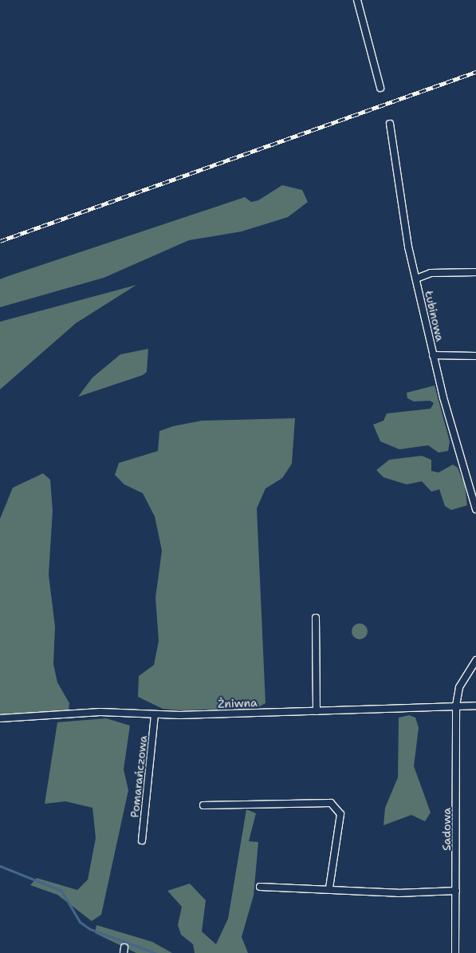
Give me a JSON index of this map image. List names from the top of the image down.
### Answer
{
  "streets": {
    "street": [
      "Łubinowa",
      "Żniwna",
      "Pomarańczowa",
      "Sadowa"
    ]
  },
  "crossings": [
    ["Żniwna", "Pomarańczowa"],
    ["Żniwna", "Sadowa"]
  ]
}
